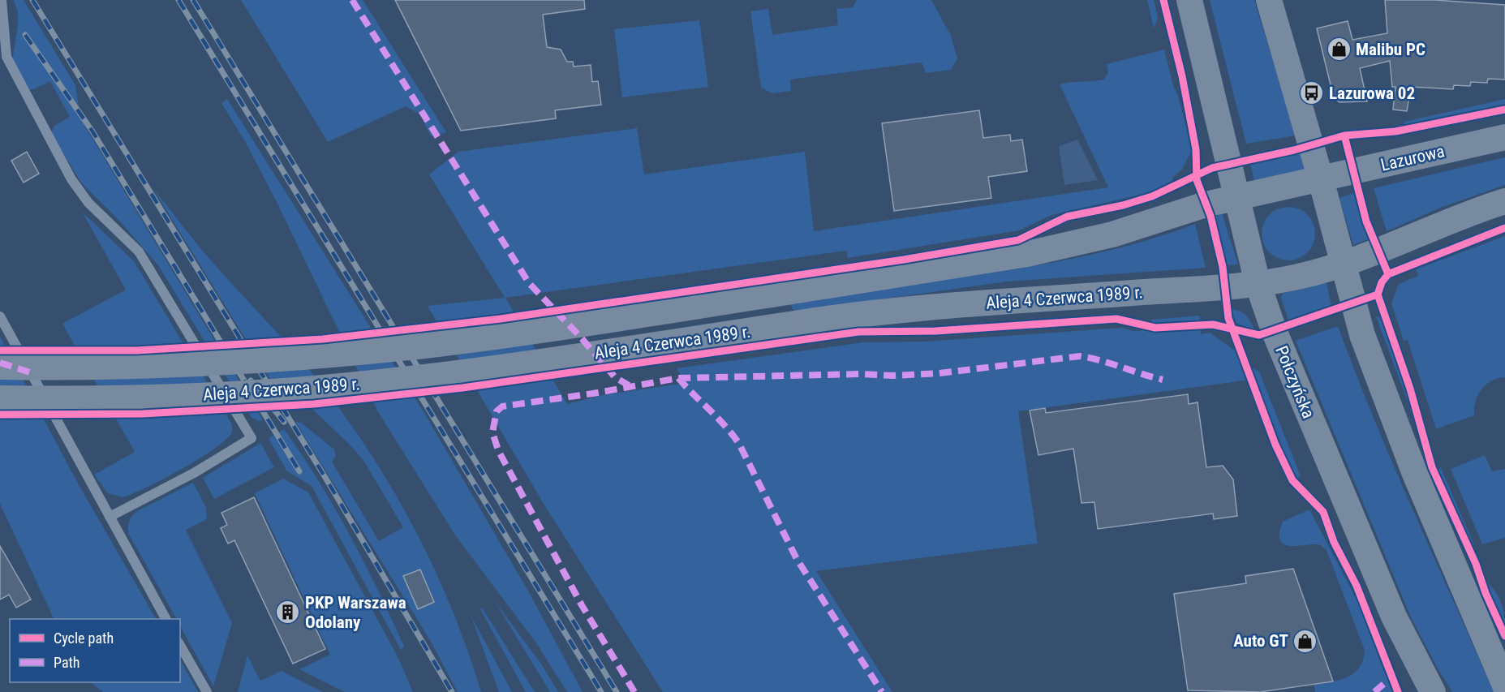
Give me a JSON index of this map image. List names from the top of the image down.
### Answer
{
  "streets": {
    "main road": ["Lazurowa", "Aleja 4 Czerwca 1989 r.", "Połczyńska"]
  },
  "crossings": [
    ["Lazurowa", "Aleja 4 Czerwca 1989 r."],
    ["Aleja 4 Czerwca 1989 r.", "Połczyńska"]
  ],
  "places": {
    "shop": ["Malibu PC", "Auto GT"],
    "bus stop": ["Lazurowa 02"],
    "building": ["PKP Warszawa Odolany"]
  },
  "legend": ["Cycle path", "Path"]
}
